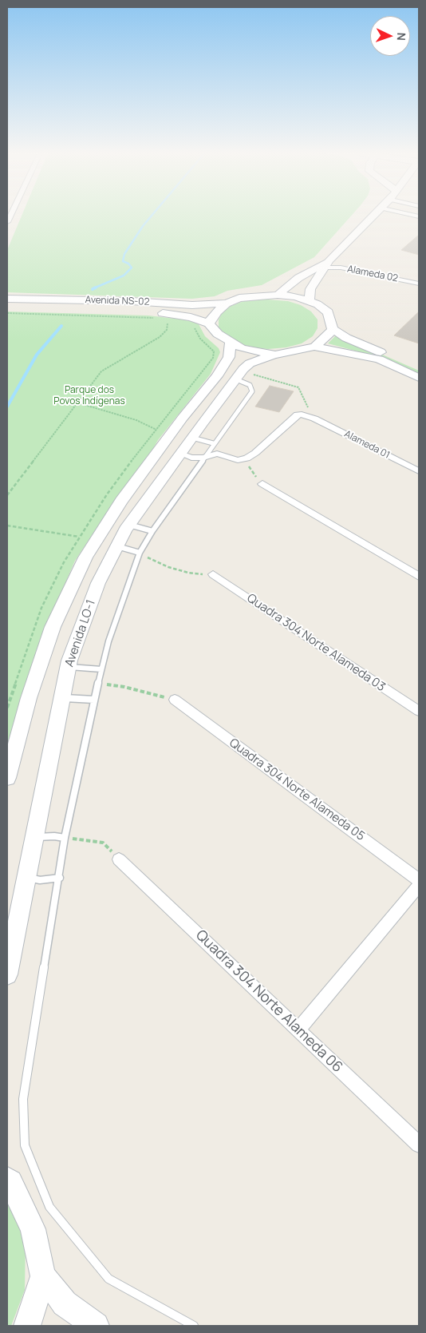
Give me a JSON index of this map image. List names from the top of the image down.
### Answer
{
  "streets": {
    "street": [
      "Alameda 02",
      "Avenida NS-02",
      "Alameda 01",
      "Avenida LO-1",
      "Quadra 304 Norte Alameda 03",
      "Quadra 304 Norte Alameda 05",
      "Quadra 304 Norte Alameda 06"
    ]
  },
  "parks": ["Parque dos Povos Indígenas"],
  "north": "right"
}
